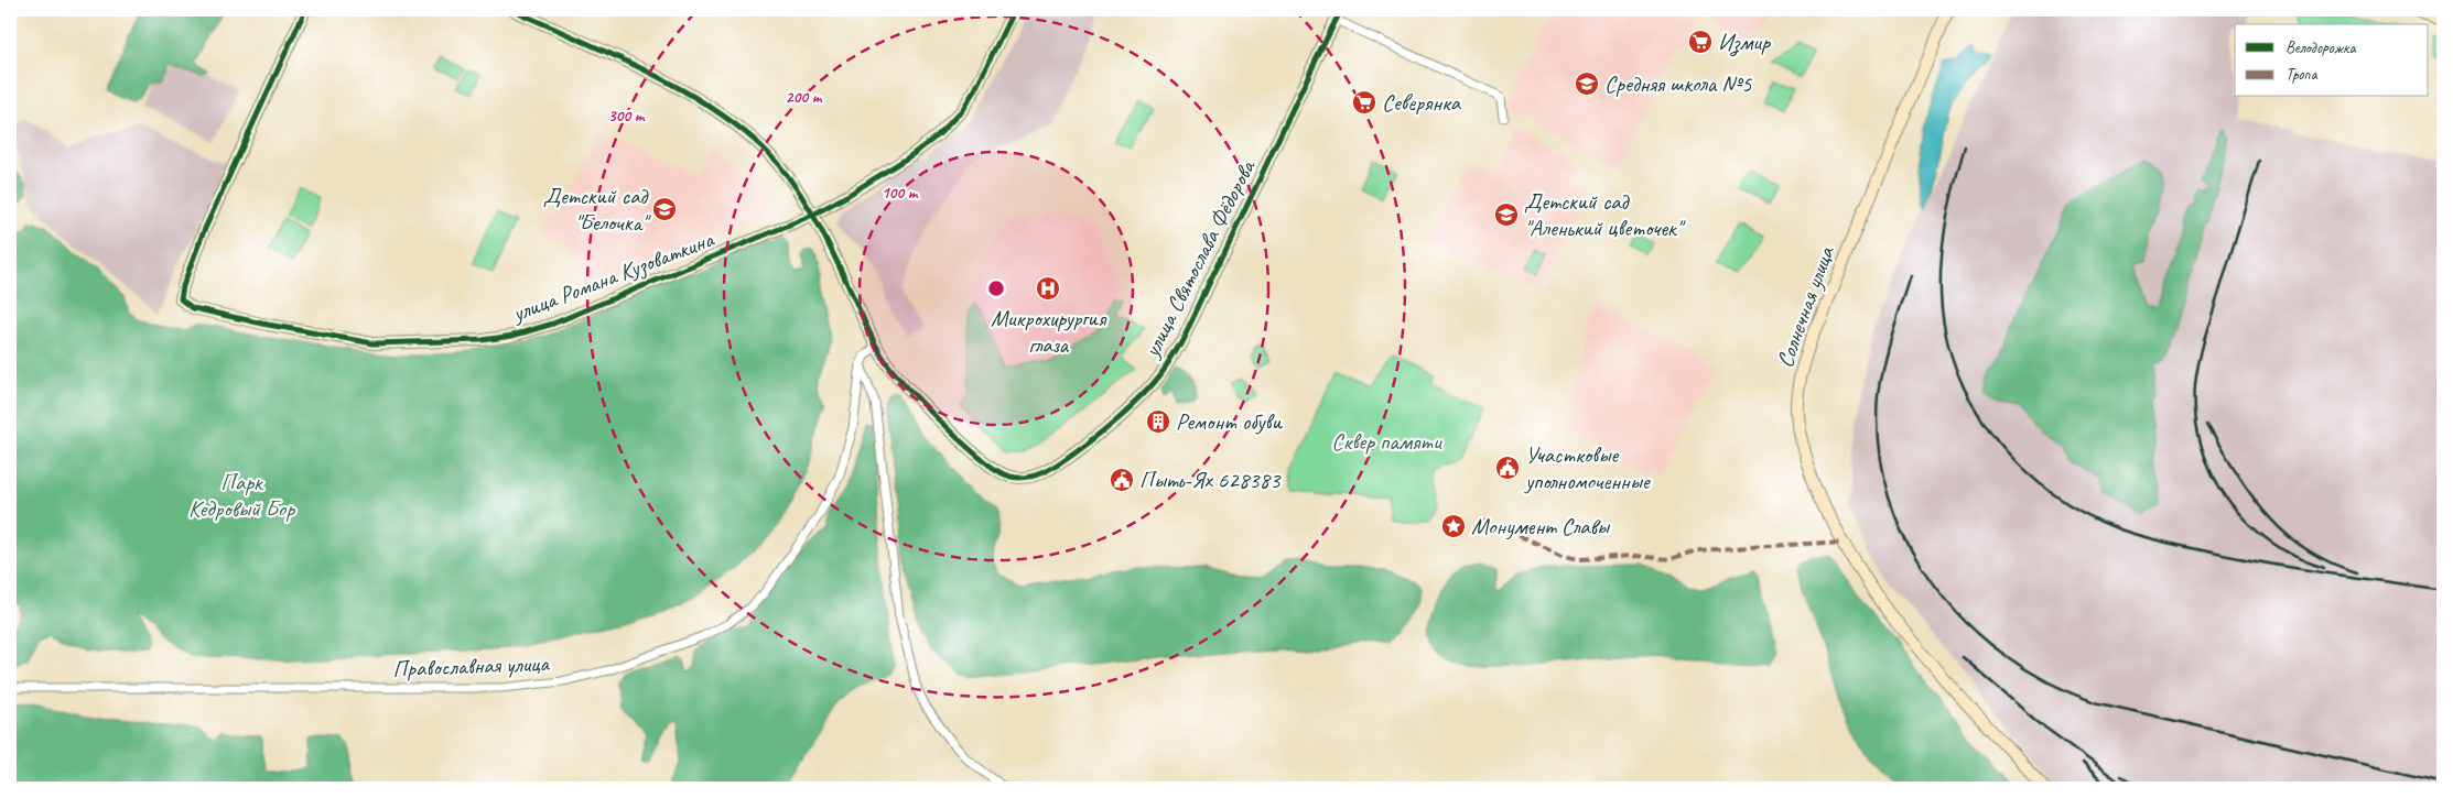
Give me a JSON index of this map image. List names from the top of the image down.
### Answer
{
  "streets": {
    "street": [
      "улица Святослава Фёдорова",
      "улица Романа Кузоваткина",
      "Солнечная улица",
      "Православная улица"
    ]
  },
  "crossings": [
    ["улица Святослава Фёдорова", "улица Романа Кузоваткина"]
  ],
  "parks": ["Сквер памяти", "Парк Кедровый Бор"],
  "places": {
    "supermarket": ["Измир", "Северянка"],
    "school or university": ["Средняя школа №5", "Детский сад \"Белочка\"", "Детский сад \"Аленький цветочек\""],
    "hospital": ["Микрохирургия глаза"],
    "building": ["Ремонт обуви"],
    "public building": ["Участковые уполномоченные", "Пыть-Ях 628383"],
    "place": ["Монумент Славы"]
  },
  "legend": ["Велодорожка", "Тропа"],
  "rings": ["200 m", "300 m", "100 m"]
}
